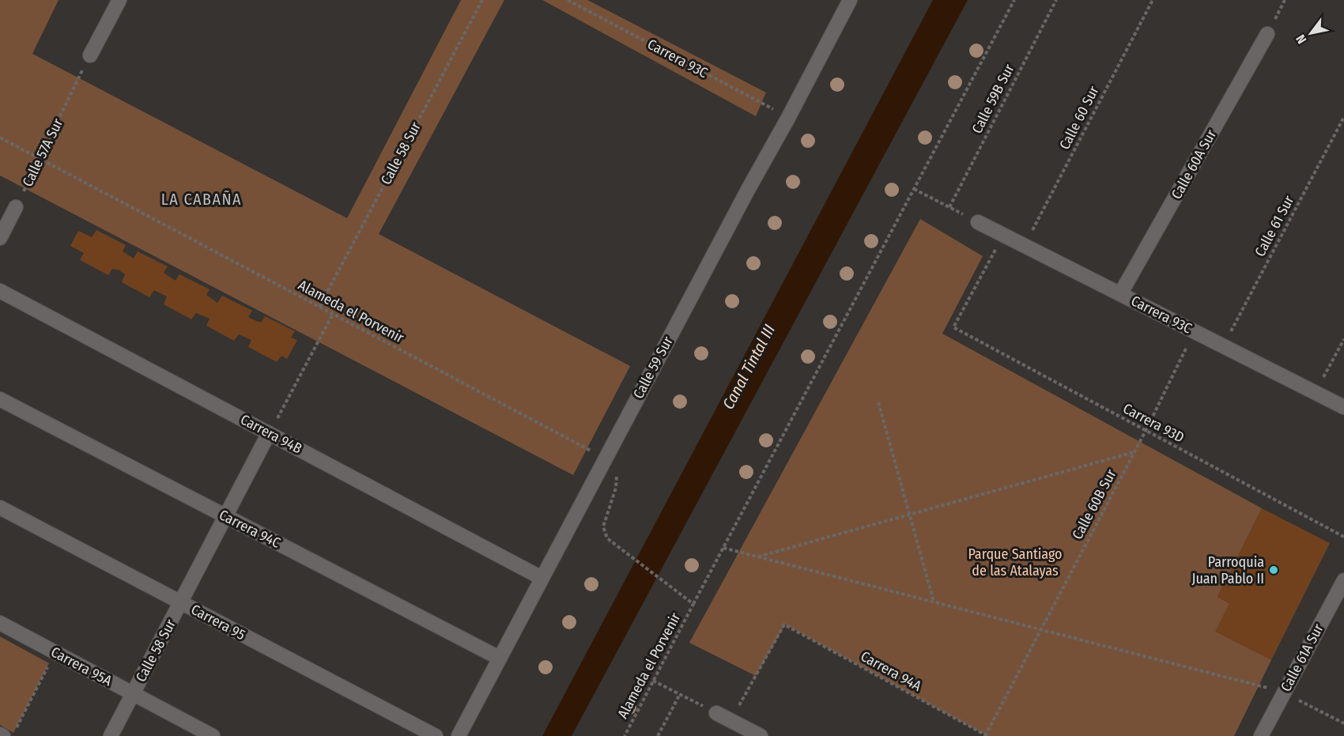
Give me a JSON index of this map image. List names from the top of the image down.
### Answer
{
  "streets": {
    "street": [
      "Carrera 93C",
      "Calle 58 Sur",
      "Calle 60A Sur",
      "Calle 59 Sur",
      "Carrera 94B",
      "Carrera 94C",
      "Carrera 95",
      "Calle 61A Sur",
      "Carrera 95A"
    ],
    "path": [
      "Calle 59B Sur",
      "Calle 60 Sur",
      "Calle 57A Sur",
      "Calle 61 Sur",
      "Alameda el Porvenir",
      "Carrera 93D",
      "Calle 60B Sur",
      "Carrera 94A"
    ]
  },
  "crossings": [
    ["Carrera 93C", "Calle 60 Sur"],
    ["Carrera 93C", "Calle 60A Sur"],
    ["Carrera 93C", "Calle 61 Sur"],
    ["Carrera 93C", "Calle 59 Sur"],
    ["Carrera 93C", "Carrera 93D"],
    ["Carrera 93C", "Calle 60B Sur"],
    ["Calle 57A Sur", "Alameda el Porvenir"],
    ["Calle 58 Sur", "Alameda el Porvenir"],
    ["Calle 58 Sur", "Carrera 94B"],
    ["Calle 58 Sur", "Carrera 94C"],
    ["Calle 58 Sur", "Carrera 95"],
    ["Calle 58 Sur", "Carrera 95A"],
    ["Alameda el Porvenir", "Calle 59 Sur"],
    ["Calle 59 Sur", "Carrera 94B"],
    ["Calle 59 Sur", "Carrera 94C"],
    ["Carrera 93D", "Calle 60B Sur"],
    ["Calle 60B Sur", "Carrera 94A"]
  ],
  "districts": ["LA CABAÑA"],
  "water": ["Canal Tintal III"],
  "parks": ["Parque Santiago de las Atalayas"],
  "places": ["Parroquia Juan Pablo II"],
  "north": "bottom left"
}
